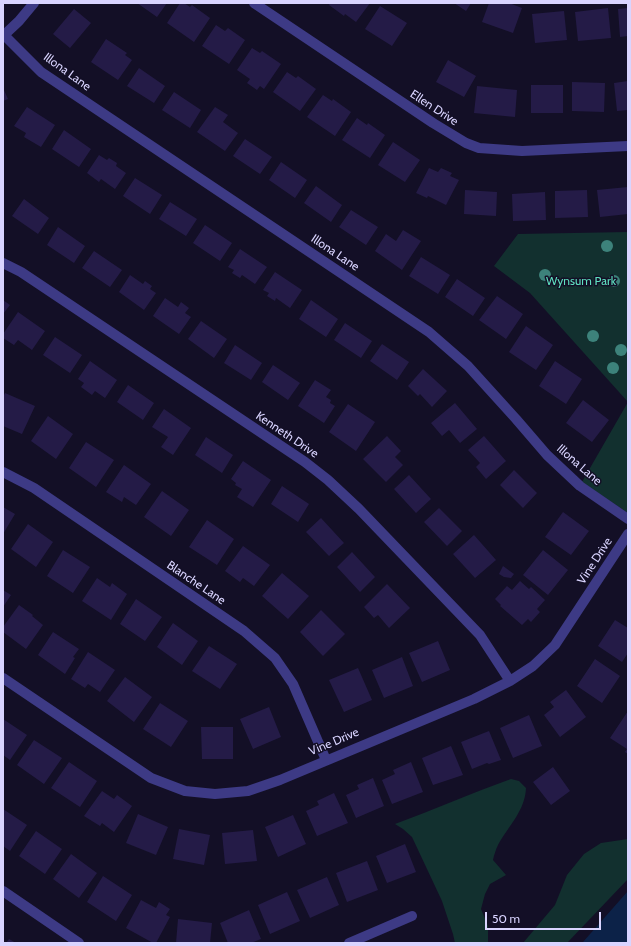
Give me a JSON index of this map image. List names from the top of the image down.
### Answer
{
  "streets": {
    "street": [
      "Illona Lane",
      "Ellen Drive",
      "Kenneth Drive",
      "Vine Drive",
      "Blanche Lane"
    ]
  },
  "crossings": [
    ["Kenneth Drive", "Vine Drive"],
    ["Vine Drive", "Blanche Lane"]
  ],
  "parks": ["Wynsum Park"],
  "scale_bar": "50 m"
}
